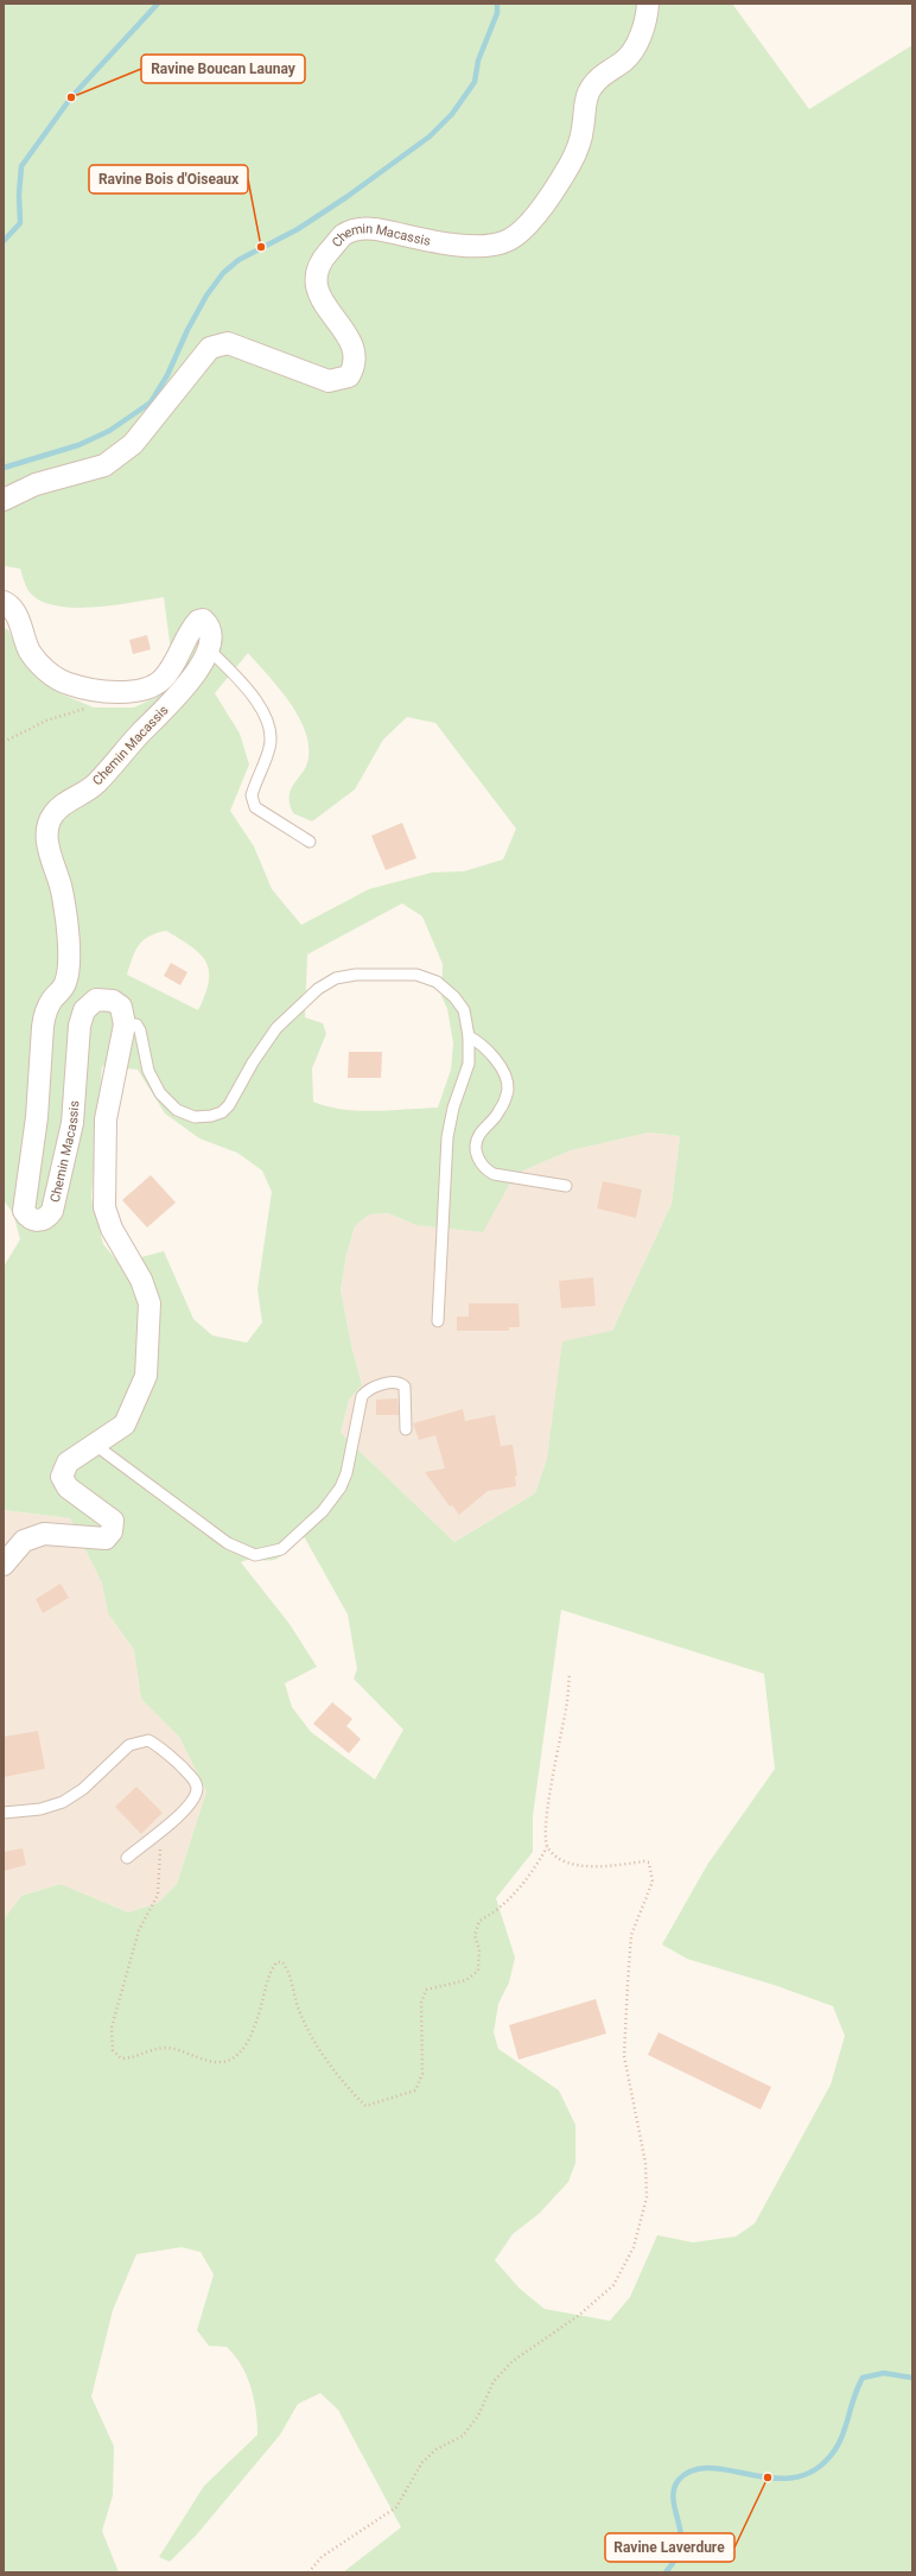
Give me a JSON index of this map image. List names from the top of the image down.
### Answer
{
  "streets": {
    "street": ["Chemin Macassis"]
  },
  "places": ["Ravine Boucan Launay", "Ravine Bois d'Oiseaux", "Ravine Laverdure"]
}
